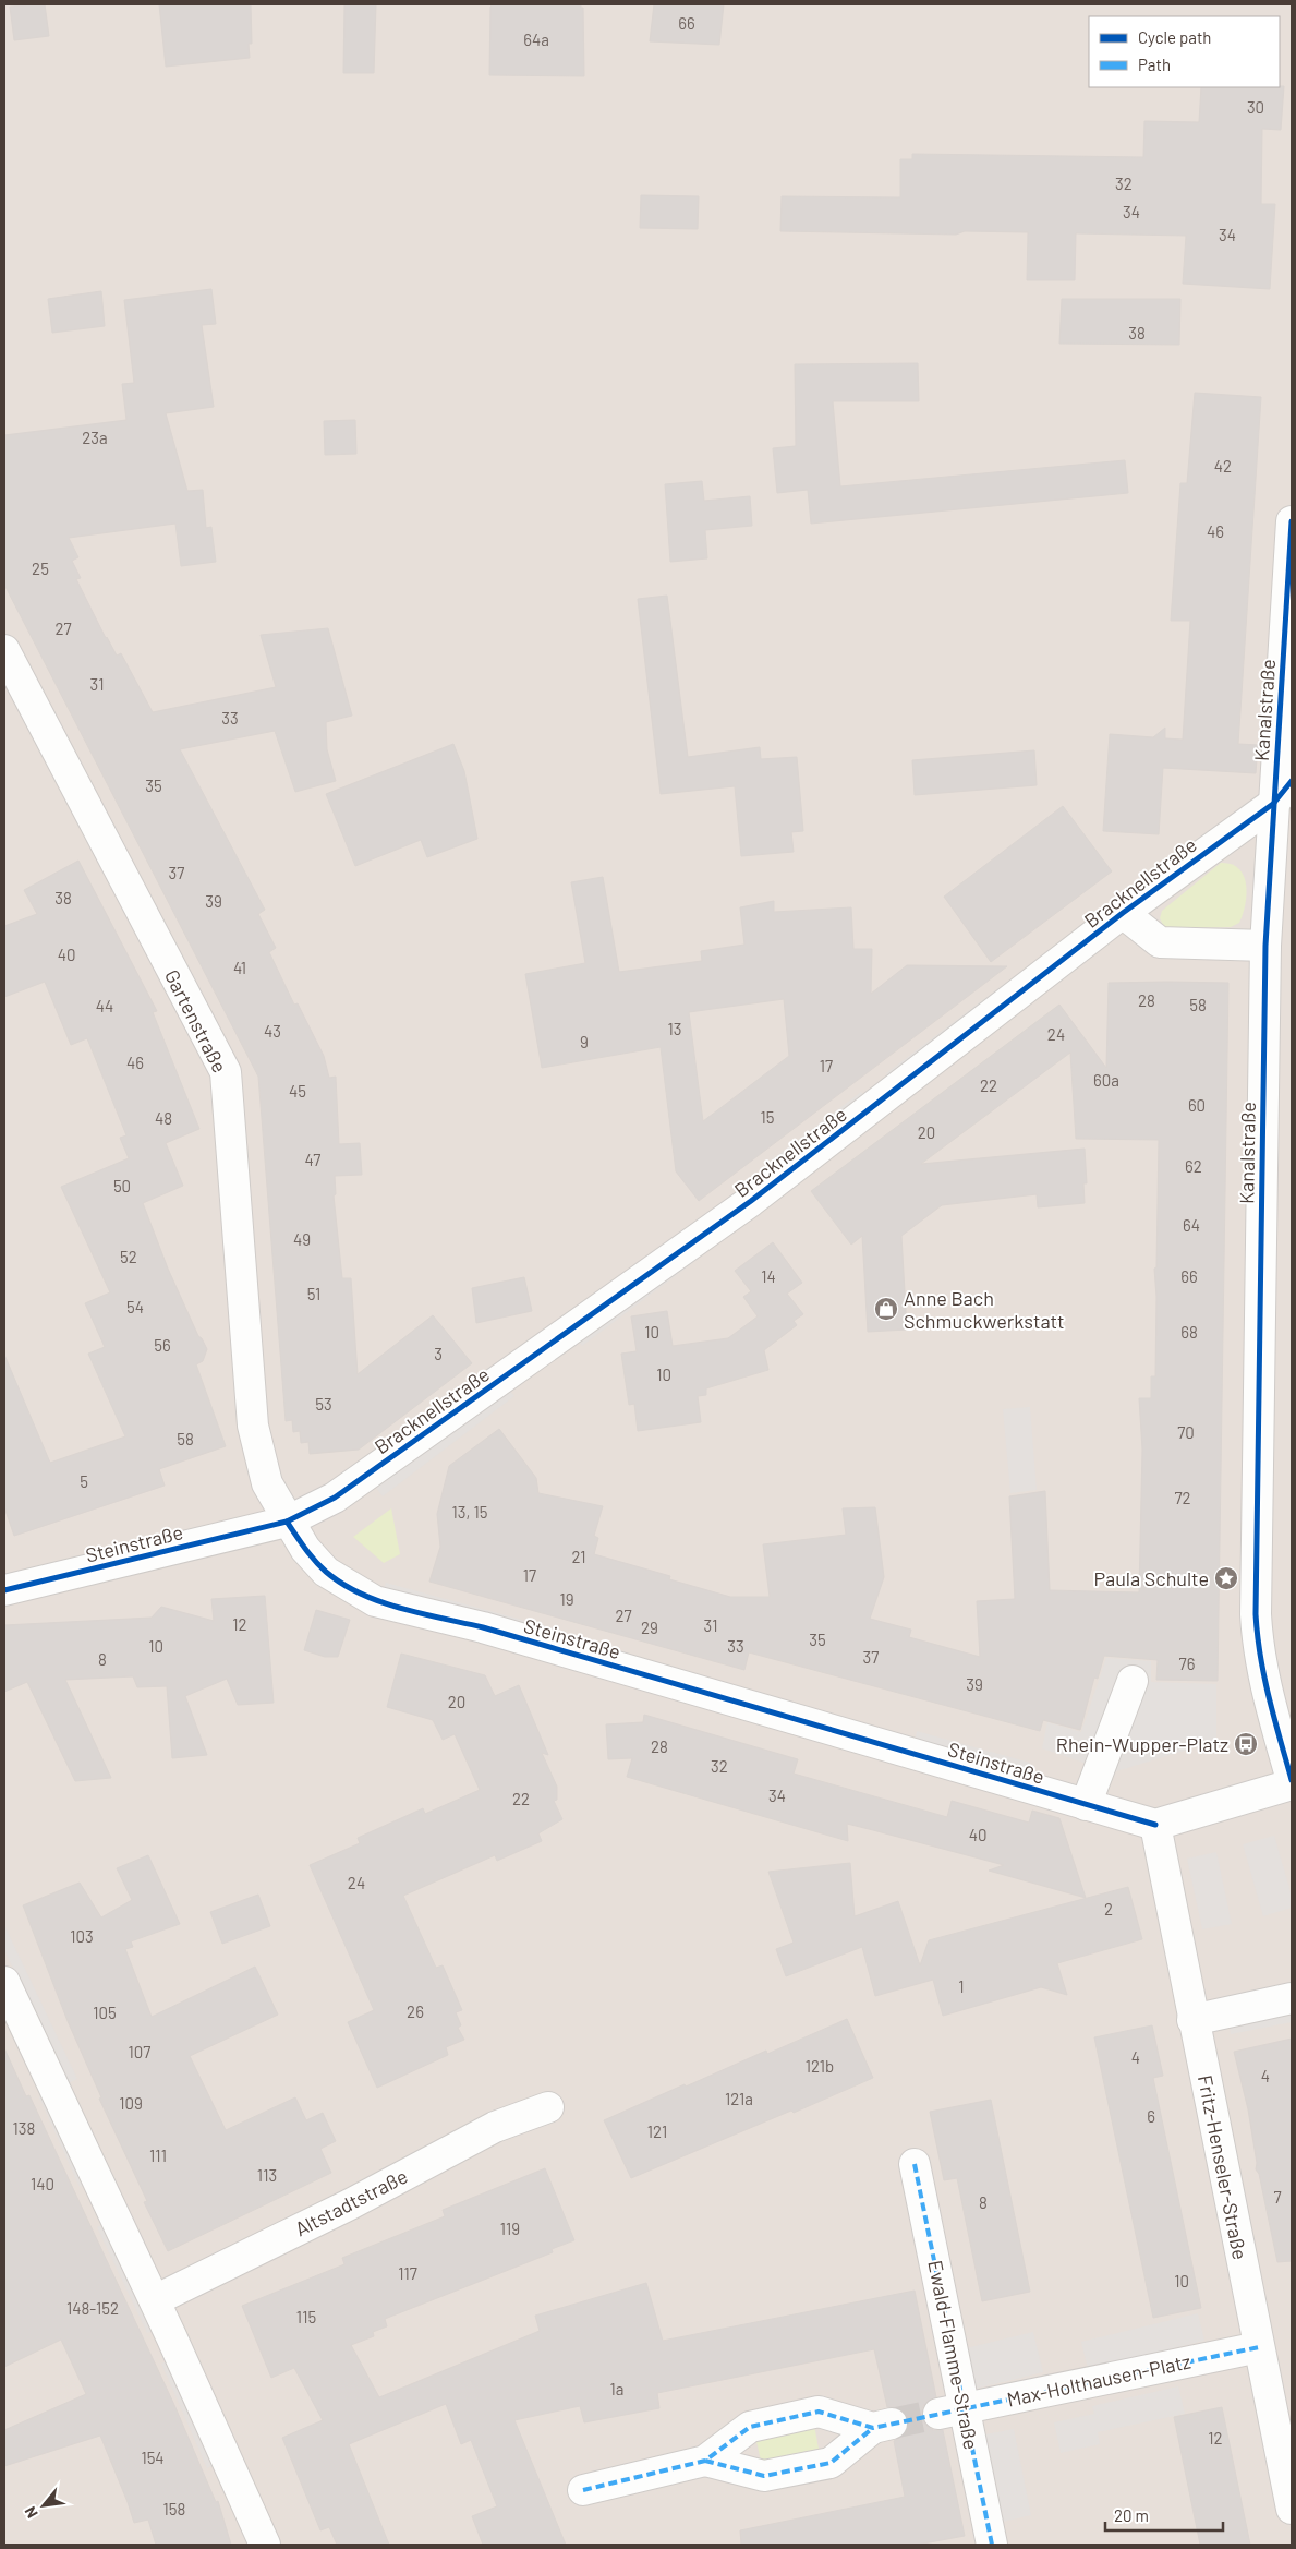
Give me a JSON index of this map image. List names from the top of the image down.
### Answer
{
  "streets": {
    "street": [
      "Kanalstraße",
      "Bracknellstraße",
      "Gartenstraße",
      "Steinstraße",
      "Fritz-Henseler-Straße",
      "Altstadtstraße",
      "Ewald-Flamme-Straße",
      "Max-Holthausen-Platz"
    ]
  },
  "crossings": [
    ["Kanalstraße", "Bracknellstraße"],
    ["Bracknellstraße", "Gartenstraße"],
    ["Bracknellstraße", "Steinstraße"],
    ["Gartenstraße", "Steinstraße"],
    ["Steinstraße", "Fritz-Henseler-Straße"],
    ["Fritz-Henseler-Straße", "Max-Holthausen-Platz"],
    ["Ewald-Flamme-Straße", "Max-Holthausen-Platz"]
  ],
  "places": {
    "shop": ["Anne Bach Schmuckwerkstatt"],
    "place": ["Paula Schulte"],
    "bus stop": ["Rhein-Wupper-Platz"]
  },
  "house_numbers": [
    "66",
    "64a",
    "30",
    "32",
    "34",
    "34",
    "38",
    "23a",
    "42",
    "46",
    "25",
    "27",
    "31",
    "33",
    "35",
    "37",
    "38",
    "39",
    "40",
    "41",
    "28",
    "58",
    "44",
    "13",
    "43",
    "24",
    "9",
    "46",
    "17",
    "60a",
    "22",
    "45",
    "60",
    "15",
    "48",
    "20",
    "47",
    "62",
    "50",
    "64",
    "49",
    "52",
    "14",
    "66",
    "51",
    "54",
    "10",
    "68",
    "56",
    "3",
    "10",
    "53",
    "70",
    "58",
    "5",
    "72",
    "13, 15",
    "21",
    "17",
    "19",
    "27",
    "12",
    "31",
    "29",
    "35",
    "10",
    "33",
    "37",
    "8",
    "76",
    "39",
    "20",
    "28",
    "32",
    "34",
    "22",
    "40",
    "24",
    "2",
    "103",
    "1",
    "26",
    "105",
    "107",
    "4",
    "121b",
    "4",
    "121a",
    "109",
    "6",
    "138",
    "121",
    "111",
    "113",
    "140",
    "7",
    "8",
    "119",
    "117",
    "10",
    "148-152",
    "115",
    "1a",
    "12",
    "154",
    "158"
  ],
  "legend": ["Cycle path", "Path"],
  "scale_bar": "20 m",
  "north": "bottom left"
}
